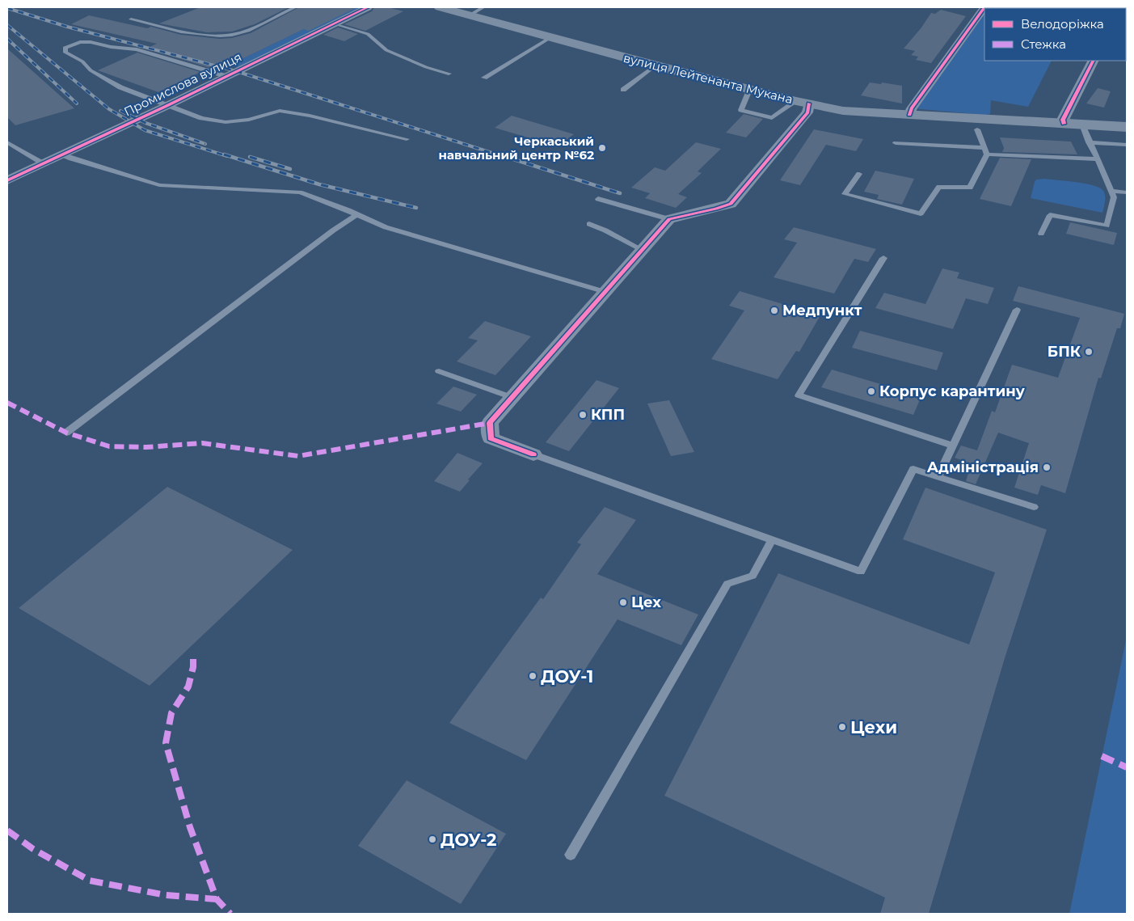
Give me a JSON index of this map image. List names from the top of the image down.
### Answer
{
  "streets": {
    "main road": ["вулиця Лейтенанта Мукана"],
    "street": ["Промислова вулиця"]
  },
  "places": [
    "Черкаський навчальний центр №62",
    "Медпункт",
    "БПК",
    "Корпус карантину",
    "КПП",
    "Адміністрація",
    "Цех",
    "ДОУ-1",
    "Цехи",
    "ДОУ-2"
  ],
  "legend": ["Велодоріжка", "Стежка"]
}
